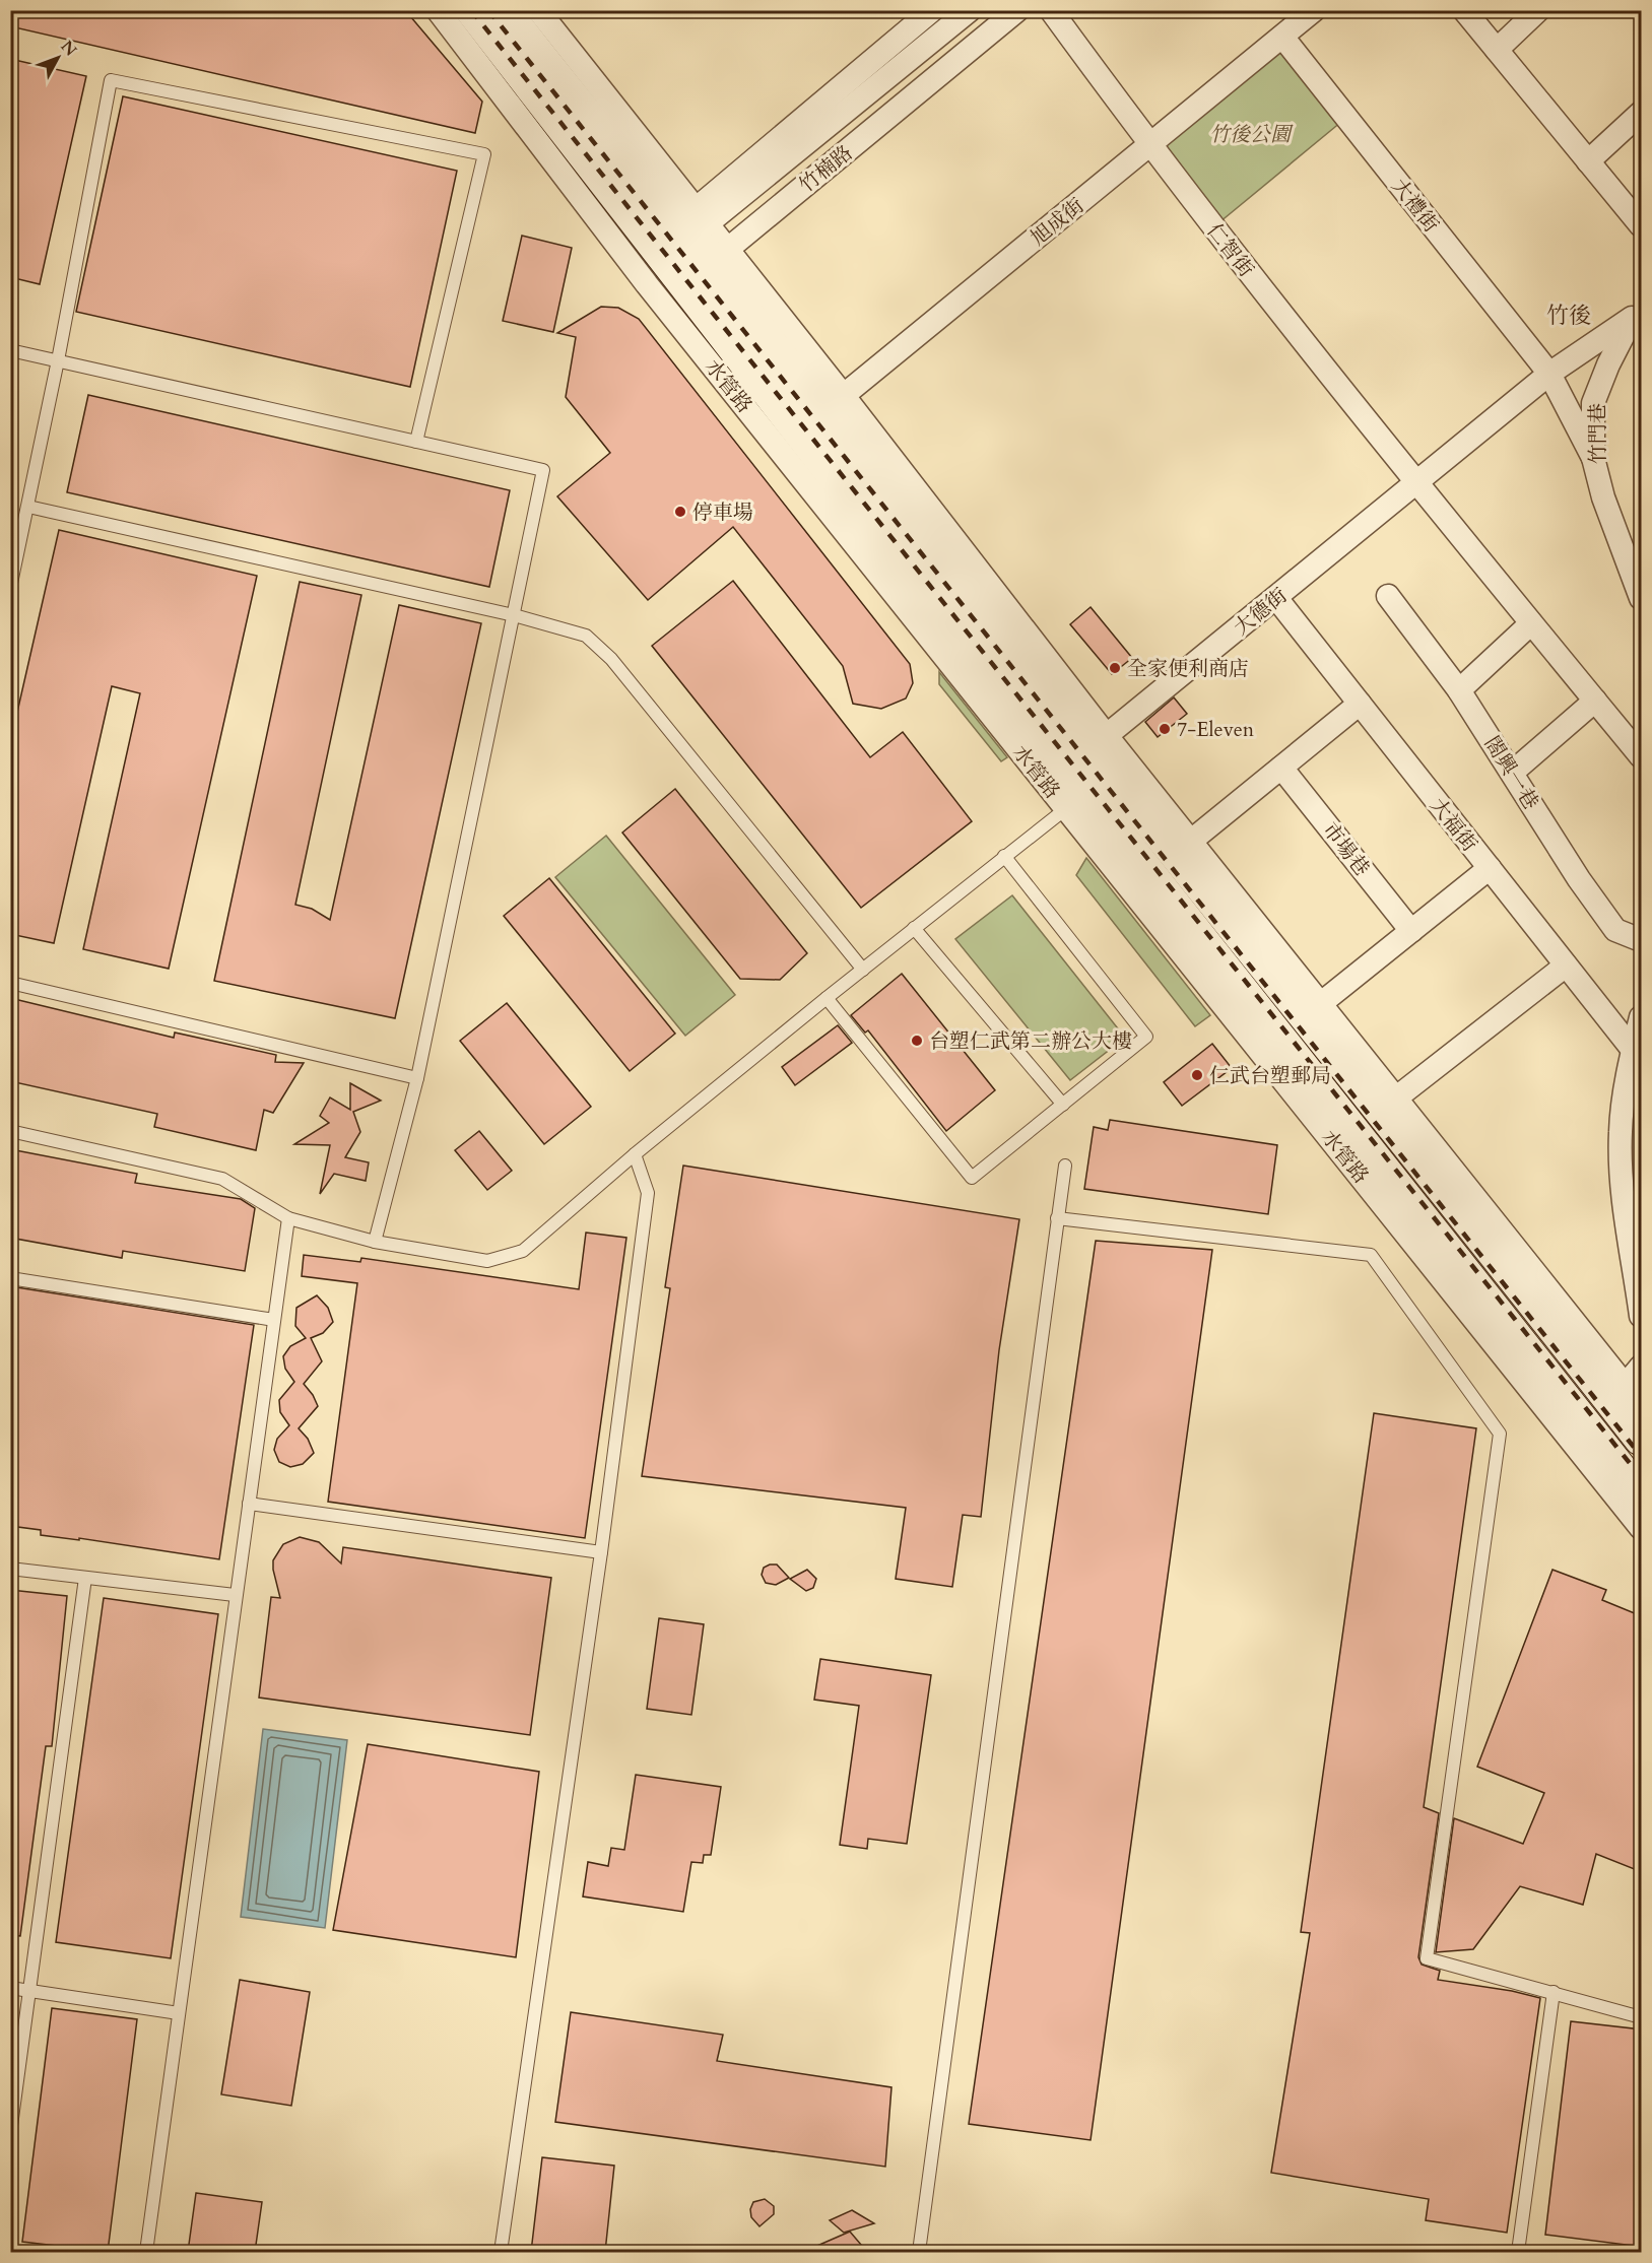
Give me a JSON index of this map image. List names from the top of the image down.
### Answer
{
  "streets": {
    "street": [
      "竹楠路",
      "大禮街",
      "旭成街",
      "仁智街",
      "水管路",
      "竹門巷",
      "大德街",
      "閤興一巷",
      "大福街",
      "市場巷"
    ]
  },
  "crossings": [
    ["竹楠路", "水管路"],
    ["大禮街", "旭成街"],
    ["大禮街", "竹門巷"],
    ["大禮街", "大德街"],
    ["旭成街", "仁智街"],
    ["旭成街", "水管路"],
    ["仁智街", "大德街"],
    ["水管路", "大德街"],
    ["竹門巷", "大德街"],
    ["大德街", "大福街"]
  ],
  "districts": ["竹後"],
  "parks": ["竹後公園"],
  "places": [
    "停車場",
    "全家便利商店",
    "7-Eleven",
    "台塑仁武第二辦公大樓",
    "仁武台塑郵局"
  ],
  "north": "top right"
}
